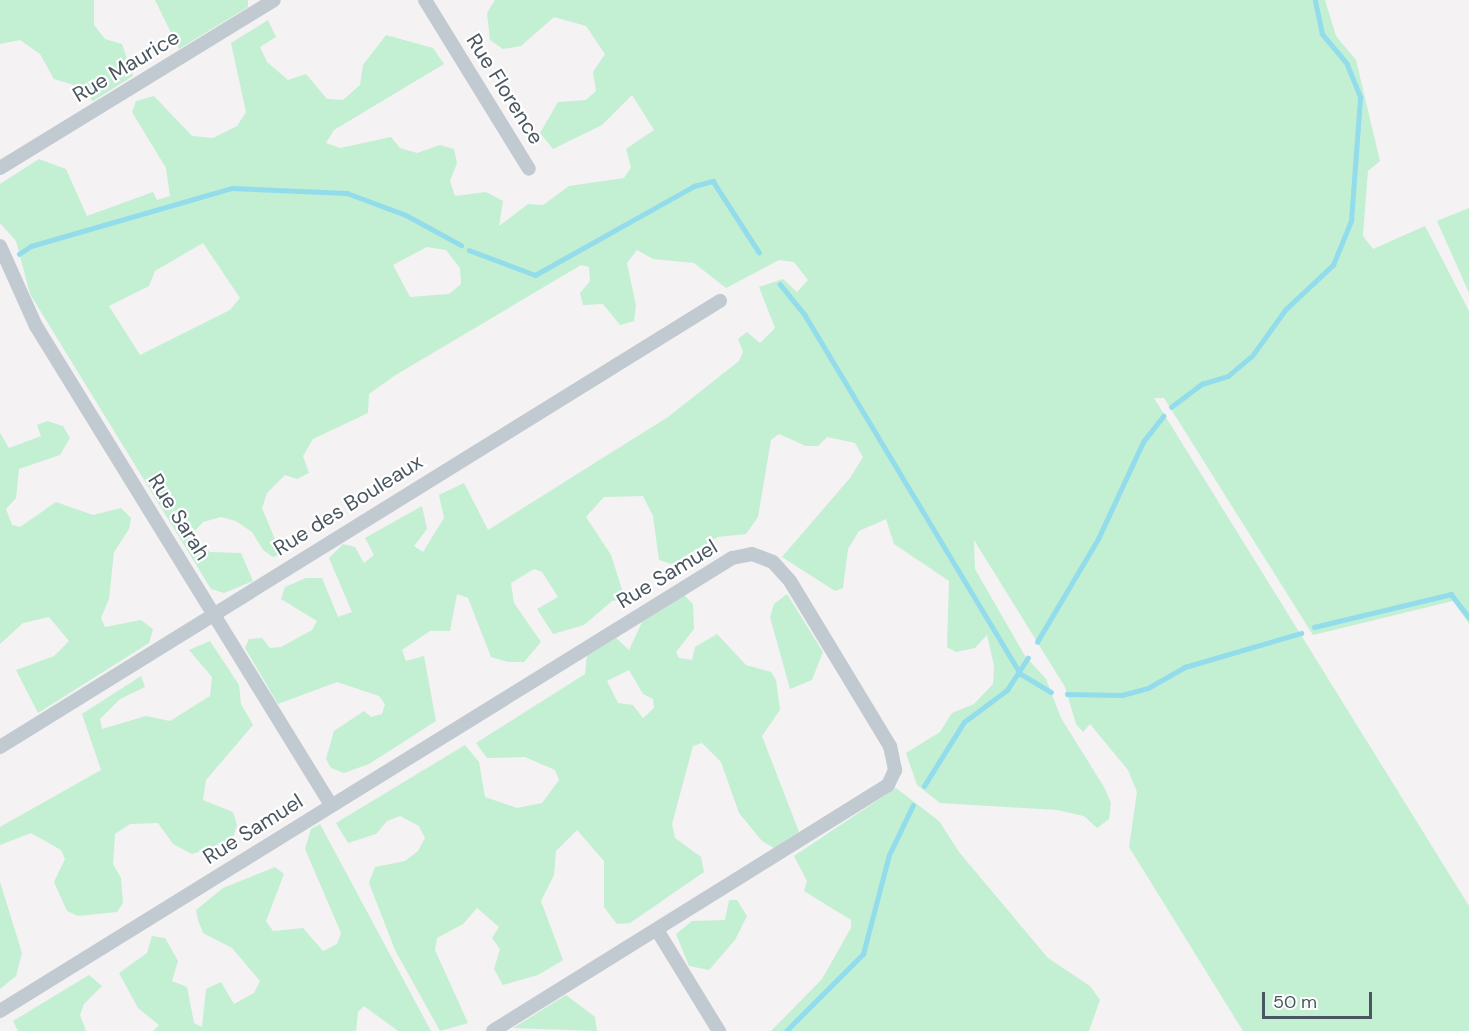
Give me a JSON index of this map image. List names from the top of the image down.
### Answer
{
  "streets": {
    "street": [
      "Rue Maurice",
      "Rue Florence",
      "Rue des Bouleaux",
      "Rue Sarah",
      "Rue Samuel"
    ]
  },
  "crossings": [
    ["Rue des Bouleaux", "Rue Sarah"],
    ["Rue Sarah", "Rue Samuel"]
  ],
  "scale_bar": "50 m"
}
